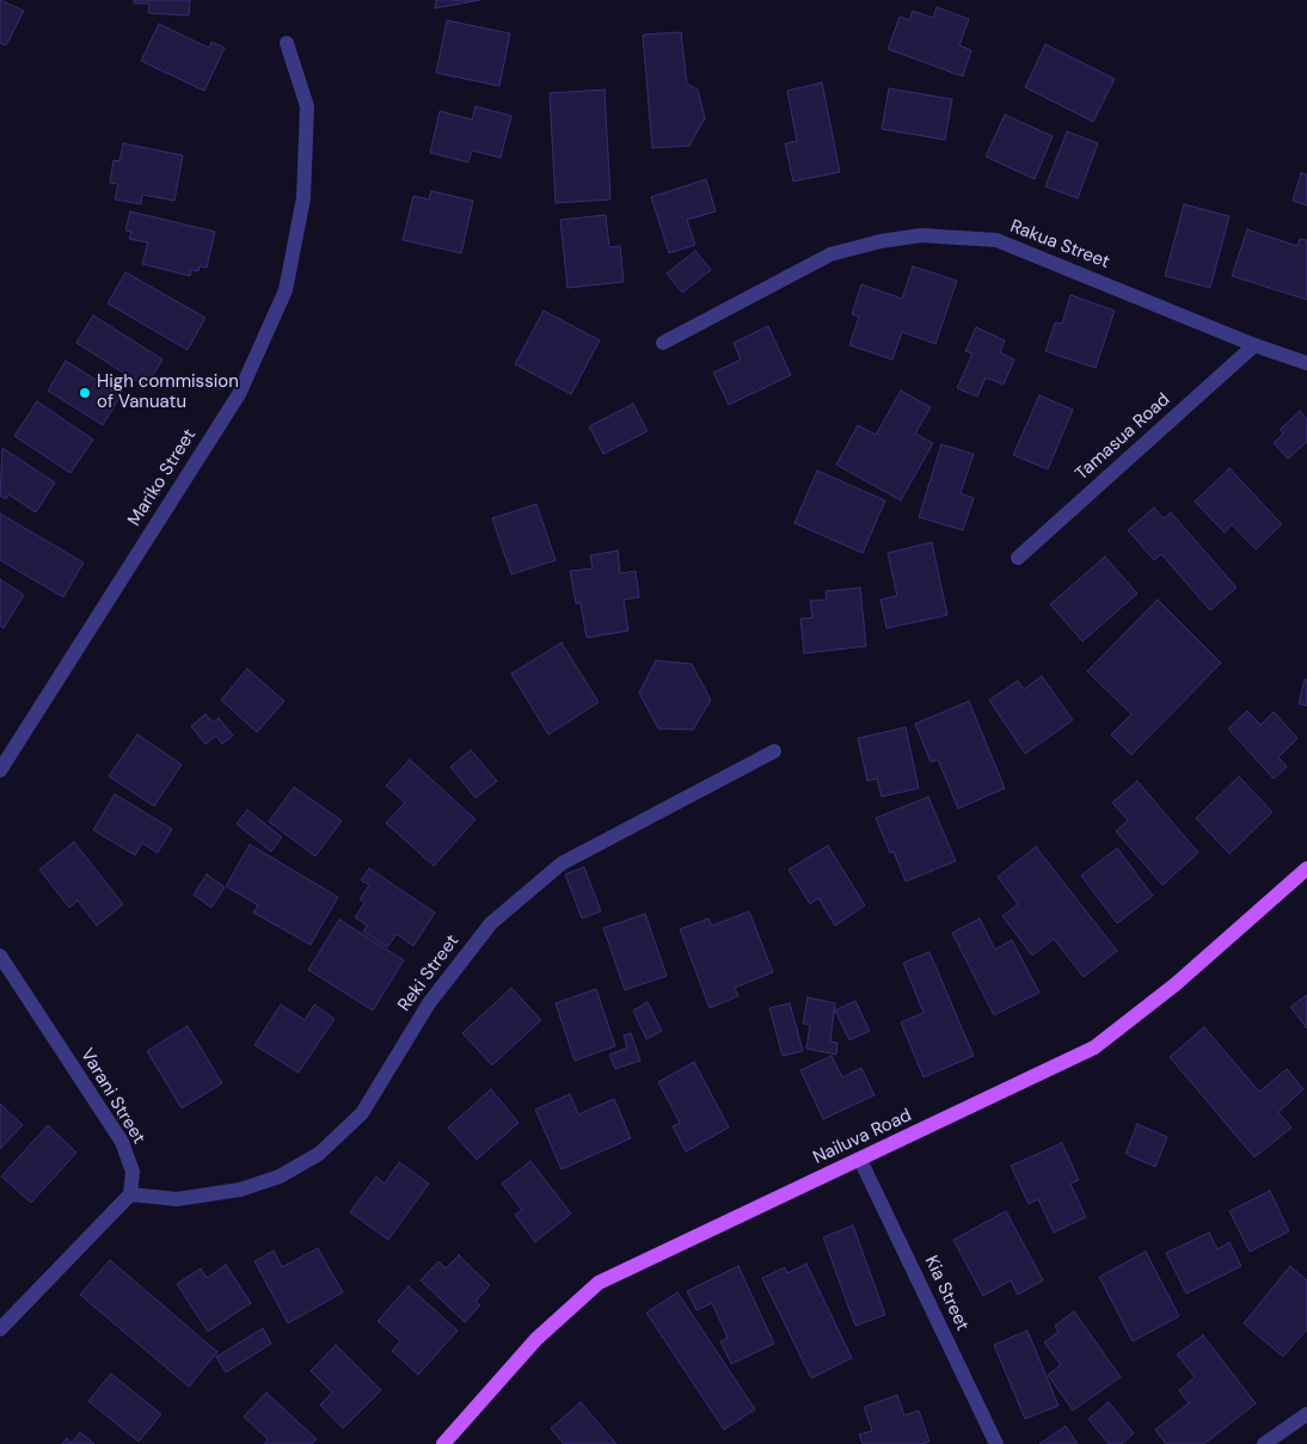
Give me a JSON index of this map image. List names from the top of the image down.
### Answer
{
  "streets": {
    "main road": ["Nailuva Road"],
    "street": [
      "Rakua Street",
      "Tamasua Road",
      "Mariko Street",
      "Reki Street",
      "Varani Street",
      "Kia Street"
    ]
  },
  "crossings": [
    ["Rakua Street", "Tamasua Road"],
    ["Reki Street", "Varani Street"],
    ["Nailuva Road", "Kia Street"]
  ],
  "places": ["High commission of Vanuatu"]
}
